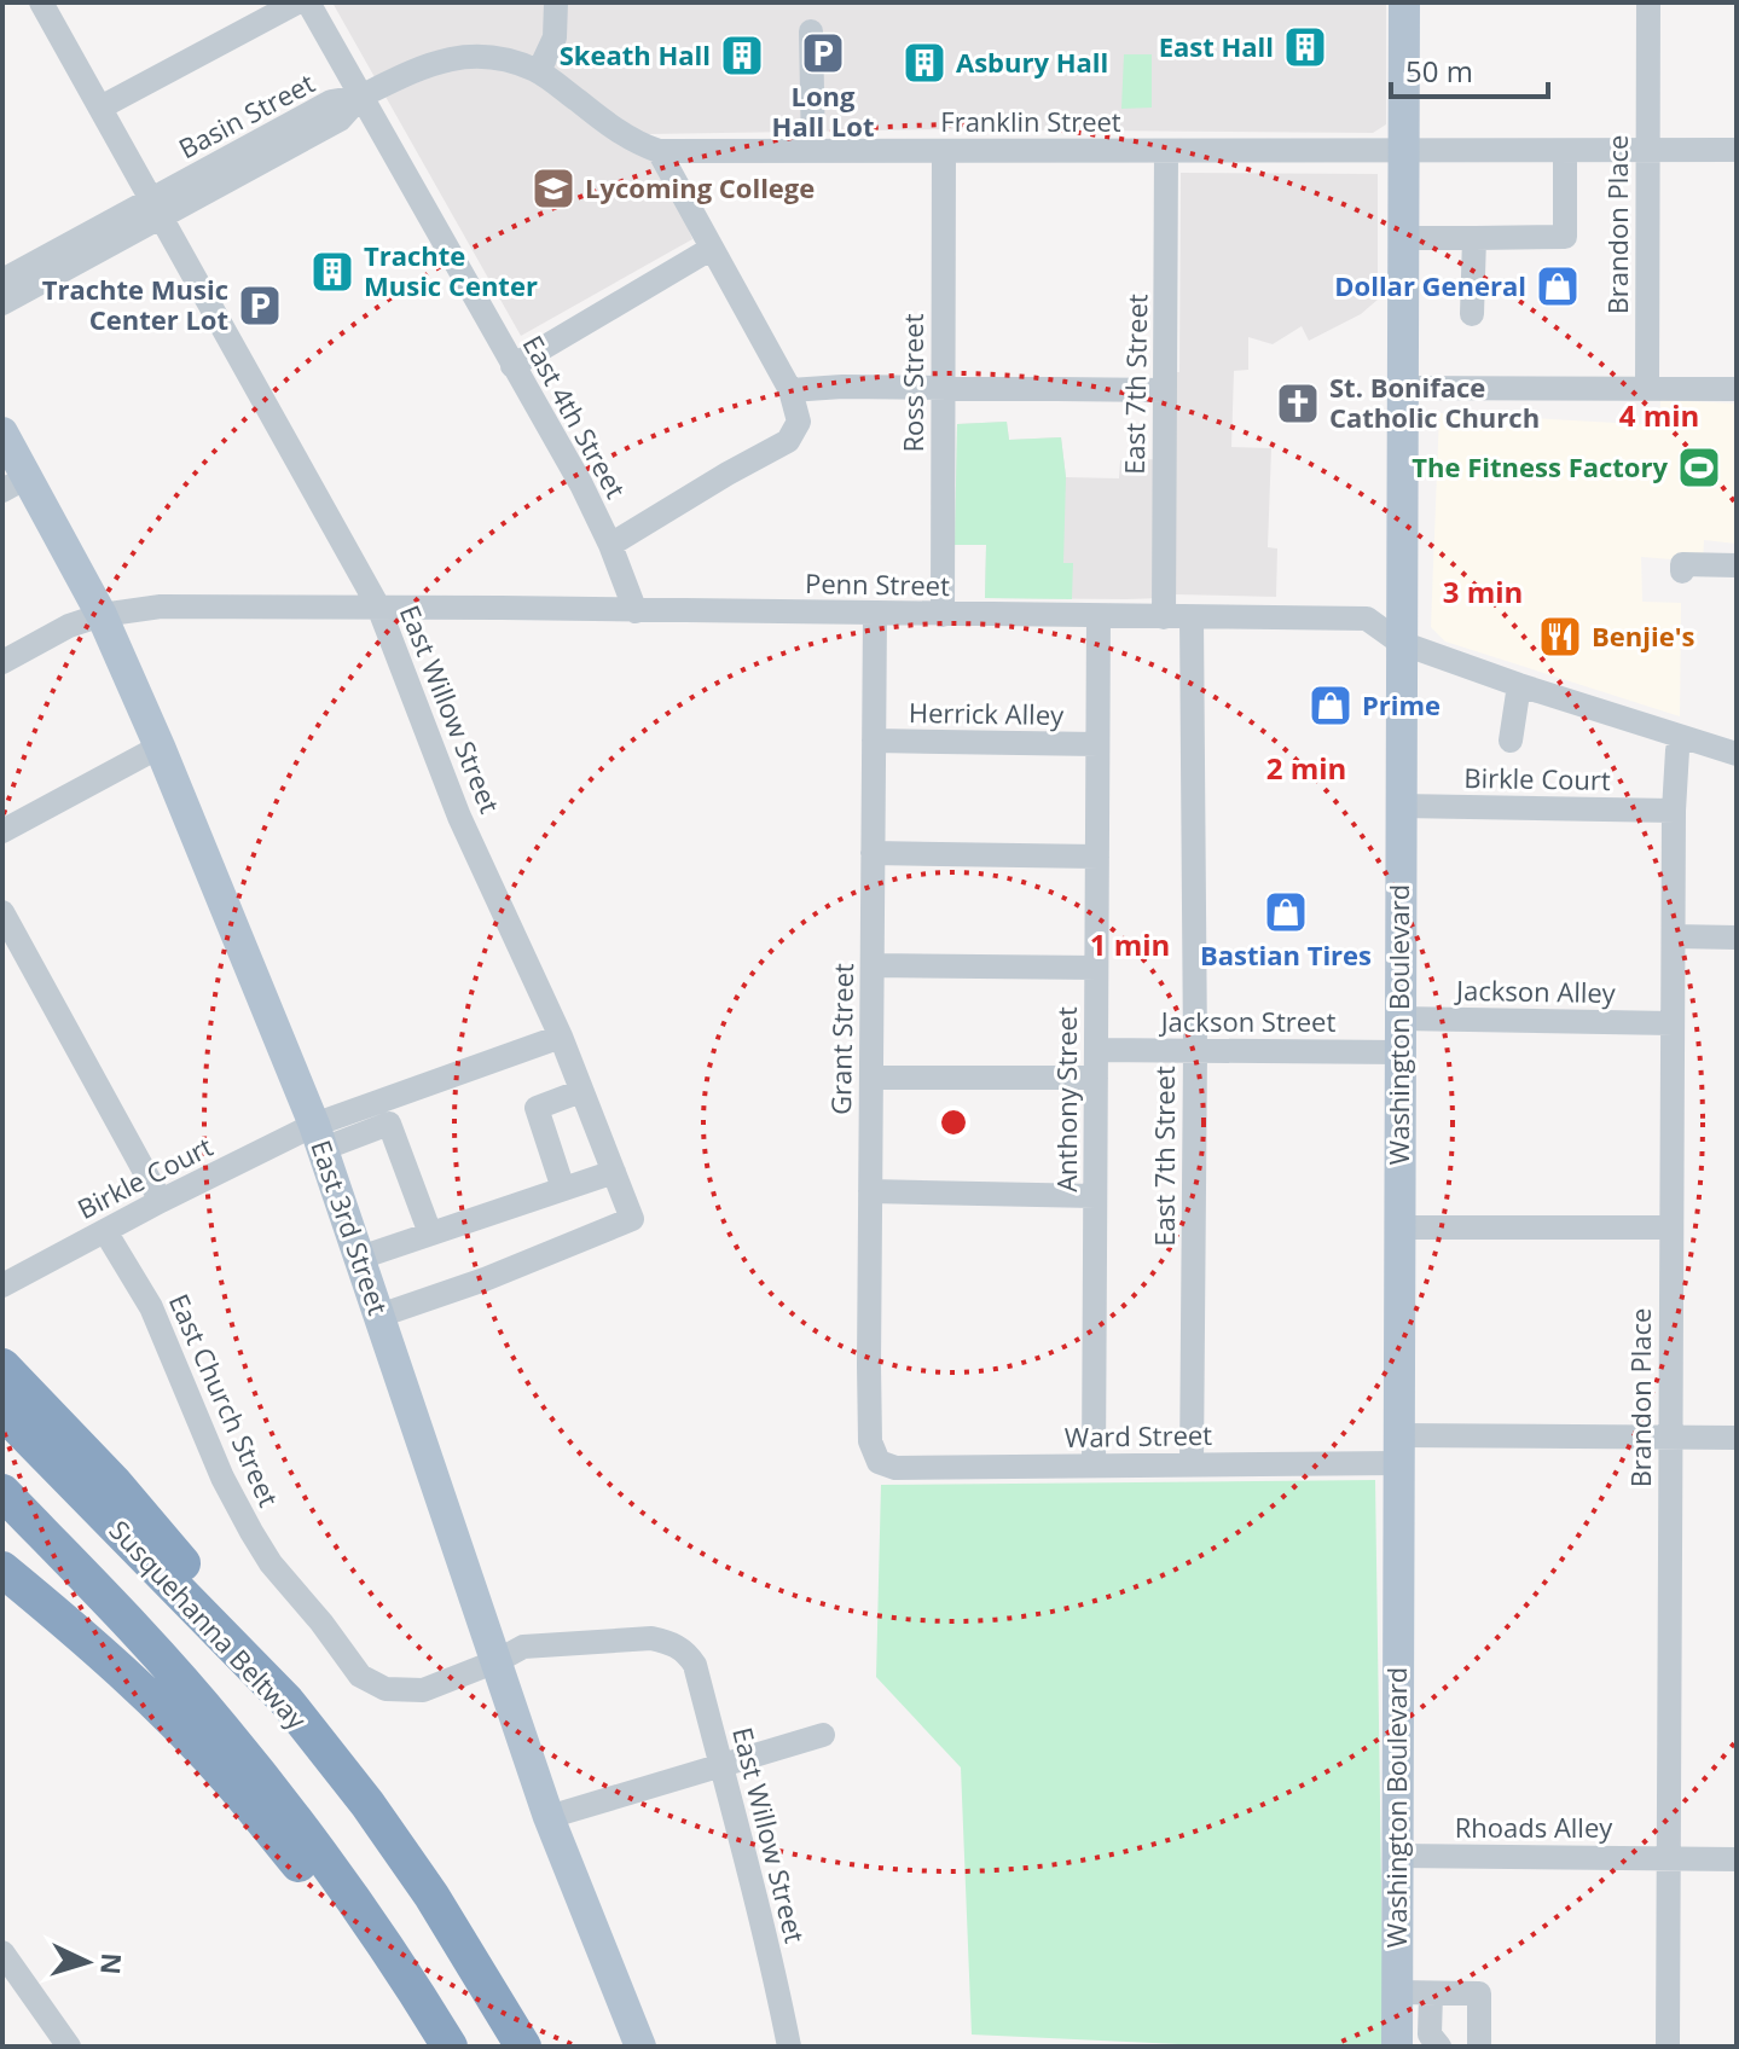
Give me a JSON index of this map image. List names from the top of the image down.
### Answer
{
  "streets": {
    "highway": ["Susquehanna Beltway"],
    "main road": ["Washington Boulevard", "East 3rd Street"],
    "street": [
      "Basin Street",
      "Franklin Street",
      "Brandon Place",
      "Ross Street",
      "East 7th Street",
      "East 4th Street",
      "Penn Street",
      "East Willow Street",
      "Herrick Alley",
      "Birkle Court",
      "Jackson Alley",
      "Jackson Street",
      "Grant Street",
      "Anthony Street",
      "East Church Street",
      "Ward Street",
      "Rhoads Alley"
    ]
  },
  "crossings": [
    ["Basin Street", "Franklin Street"],
    ["Basin Street", "East 4th Street"],
    ["Basin Street", "East Willow Street"],
    ["Franklin Street", "Brandon Place"],
    ["Franklin Street", "Ross Street"],
    ["Franklin Street", "East 7th Street"],
    ["Franklin Street", "East 4th Street"],
    ["Franklin Street", "Washington Boulevard"],
    ["Brandon Place", "Birkle Court"],
    ["Brandon Place", "Jackson Alley"],
    ["Brandon Place", "Ward Street"],
    ["Brandon Place", "Rhoads Alley"],
    ["Ross Street", "Penn Street"],
    ["East 7th Street", "Penn Street"],
    ["East 7th Street", "Jackson Street"],
    ["East 7th Street", "Ward Street"],
    ["East 4th Street", "Penn Street"],
    ["Penn Street", "East Willow Street"],
    ["Penn Street", "Washington Boulevard"],
    ["Penn Street", "Grant Street"],
    ["Penn Street", "Anthony Street"],
    ["Penn Street", "East 3rd Street"],
    ["East Willow Street", "East 3rd Street"],
    ["East Willow Street", "East Church Street"],
    ["Herrick Alley", "Grant Street"],
    ["Herrick Alley", "Anthony Street"],
    ["Birkle Court", "Washington Boulevard"],
    ["Birkle Court", "East 3rd Street"],
    ["Birkle Court", "East Church Street"],
    ["Jackson Alley", "Washington Boulevard"],
    ["Jackson Street", "Washington Boulevard"],
    ["Jackson Street", "Anthony Street"],
    ["Washington Boulevard", "Ward Street"],
    ["Washington Boulevard", "Rhoads Alley"],
    ["Grant Street", "Ward Street"],
    ["Anthony Street", "Ward Street"],
    ["East 3rd Street", "East Church Street"]
  ],
  "places": {
    "building": [
      "East Hall",
      "Skeath Hall",
      "Asbury Hall",
      "Trachte Music Center"
    ],
    "parking": ["Long Hall Lot", "Trachte Music Center Lot"],
    "school or university": ["Lycoming College"],
    "shop": ["Dollar General", "Prime", "Bastian Tires"],
    "church": ["St. Boniface Catholic Church"],
    "sports": ["The Fitness Factory"],
    "restaurant": ["Benjie's"]
  },
  "scale_bar": "50 m",
  "north": "right",
  "rings": [
    "4 min",
    "3 min",
    "2 min",
    "1 min"
  ]
}
